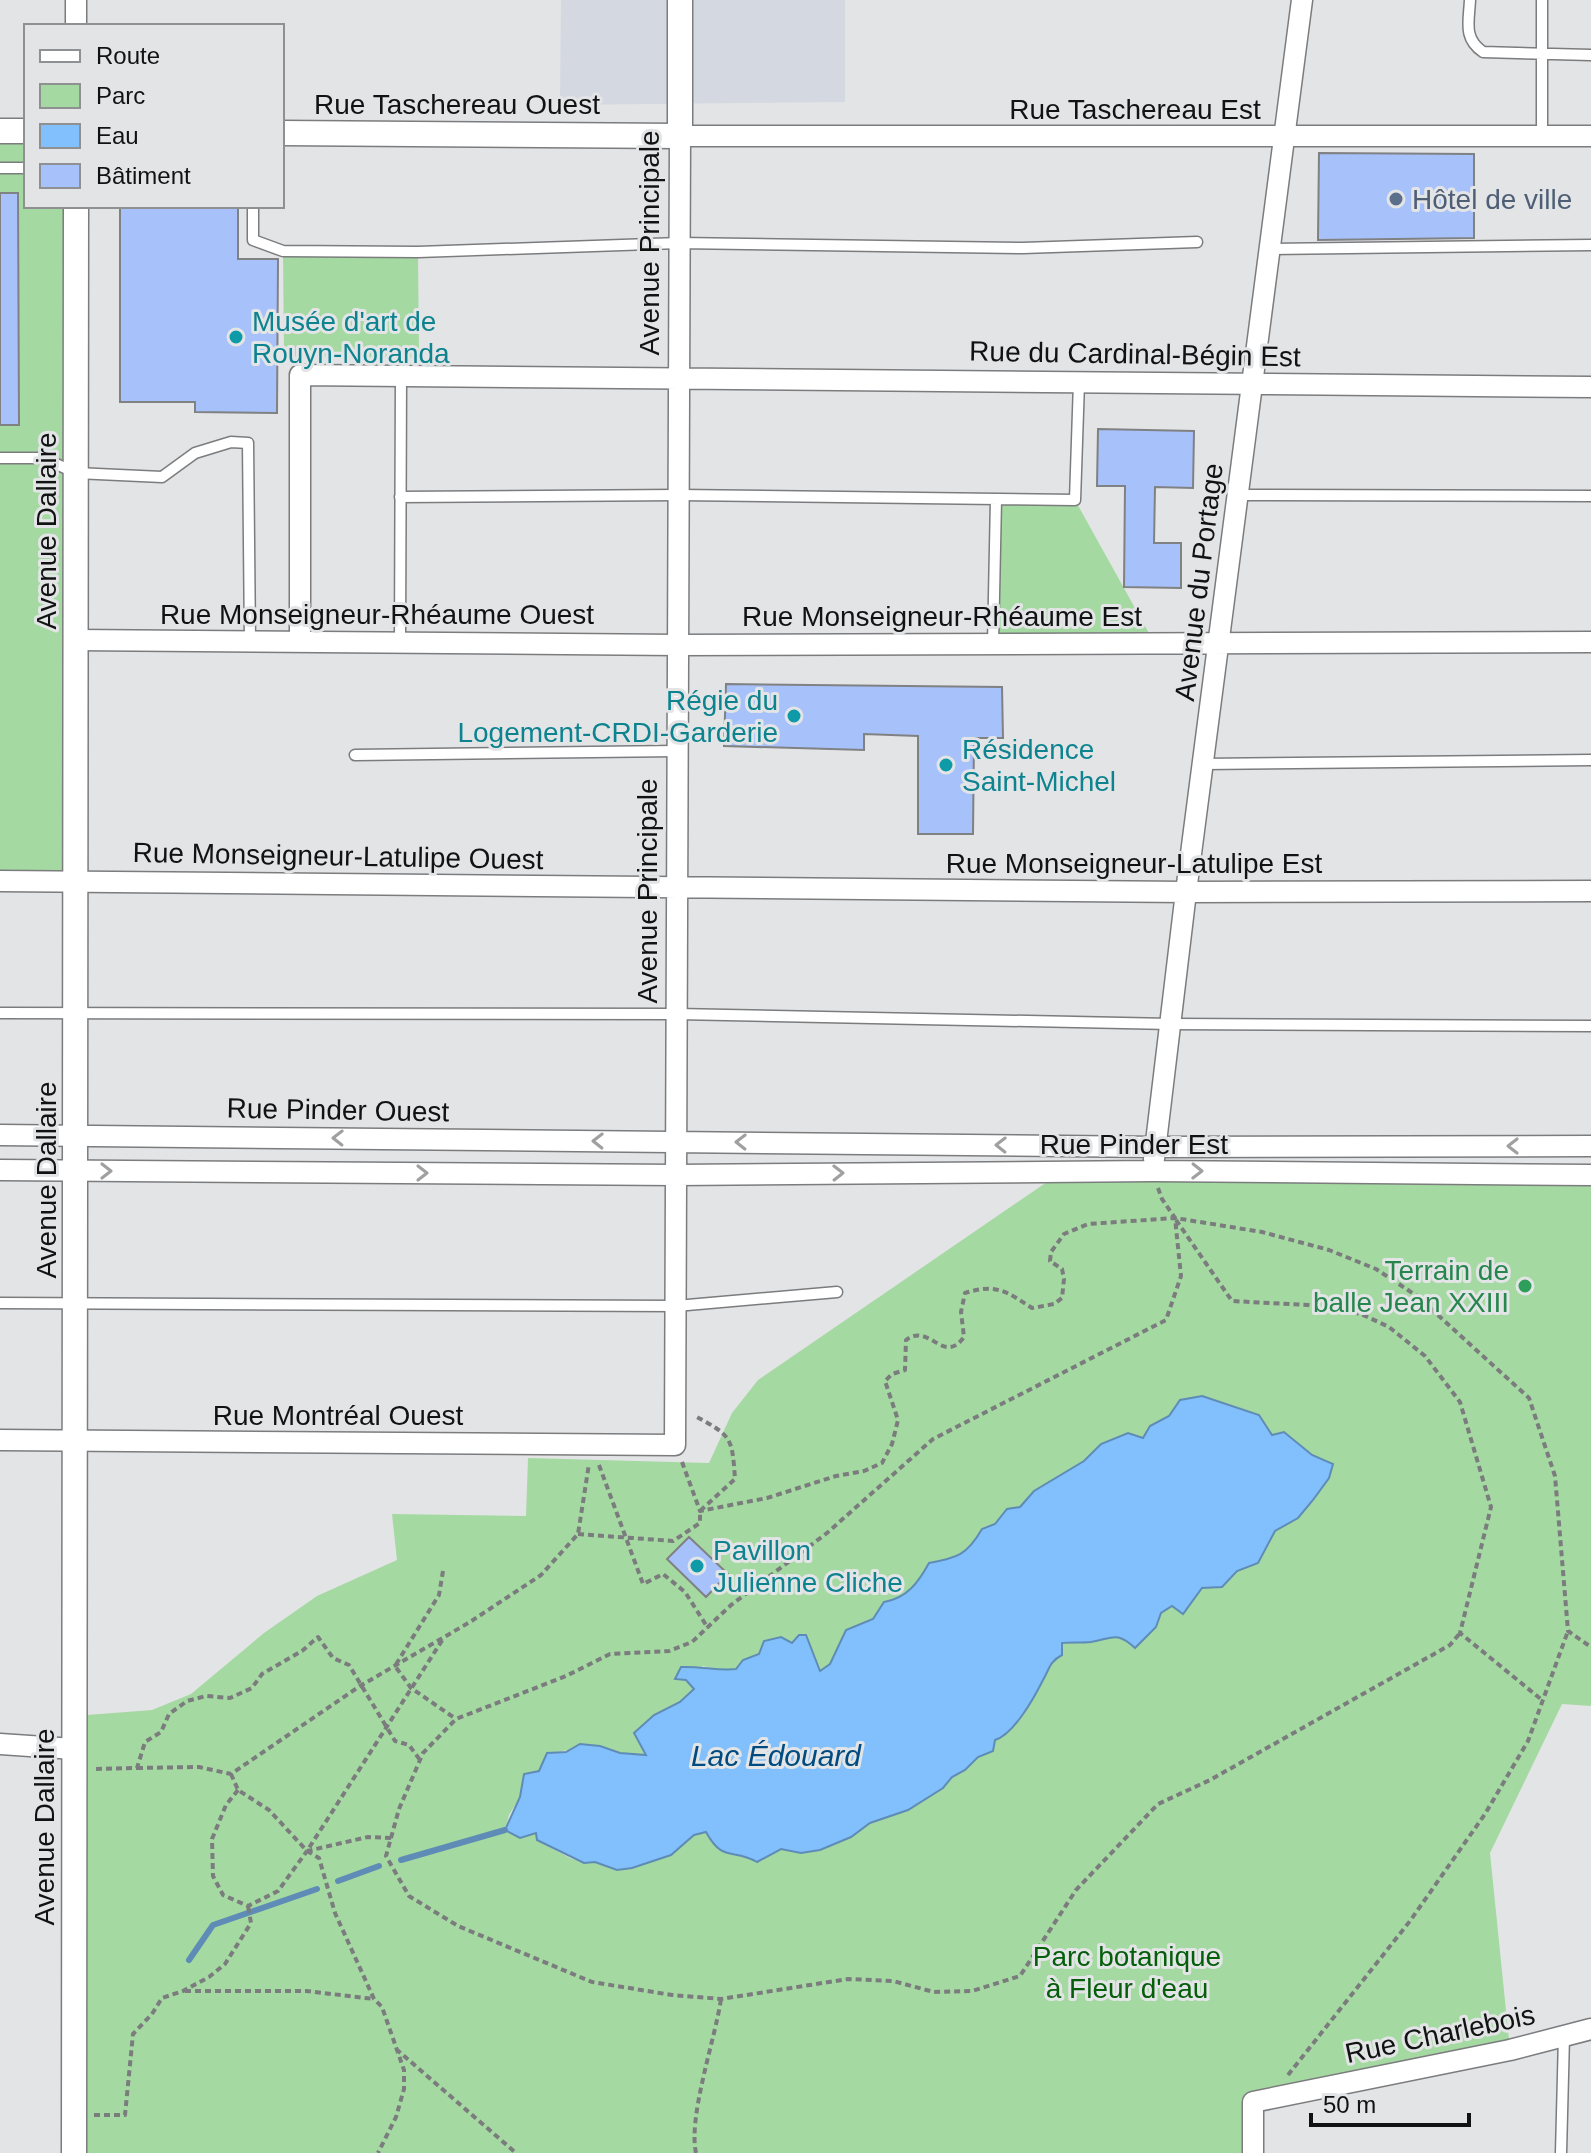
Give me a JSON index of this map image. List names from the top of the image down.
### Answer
{
  "streets": {
    "street": [
      "Rue Taschereau Ouest",
      "Rue Taschereau Est",
      "Avenue Principale",
      "Rue du Cardinal-Bégin Est",
      "Avenue Dallaire",
      "Avenue du Portage",
      "Rue Monseigneur-Rhéaume Ouest",
      "Rue Monseigneur-Rhéaume Est",
      "Rue Monseigneur-Latulipe Ouest",
      "Rue Monseigneur-Latulipe Est",
      "Rue Pinder Ouest",
      "Rue Pinder Est",
      "Rue Montréal Ouest",
      "Rue Charlebois"
    ]
  },
  "crossings": [
    ["Rue Taschereau Ouest", "Rue Taschereau Est"],
    ["Rue Taschereau Ouest", "Avenue Principale"],
    ["Rue Taschereau Est", "Avenue Principale"],
    ["Rue Taschereau Est", "Avenue du Portage"],
    ["Avenue Principale", "Rue du Cardinal-Bégin Est"],
    ["Avenue Principale", "Rue Monseigneur-Rhéaume Ouest"],
    ["Avenue Principale", "Rue Monseigneur-Rhéaume Est"],
    ["Avenue Principale", "Rue Monseigneur-Latulipe Ouest"],
    ["Avenue Principale", "Rue Monseigneur-Latulipe Est"],
    ["Avenue Principale", "Rue Pinder Ouest"],
    ["Avenue Principale", "Rue Pinder Est"],
    ["Avenue Principale", "Rue Montréal Ouest"],
    ["Rue du Cardinal-Bégin Est", "Avenue du Portage"],
    ["Rue du Cardinal-Bégin Est", "Rue Monseigneur-Rhéaume Ouest"],
    ["Avenue Dallaire", "Rue Monseigneur-Rhéaume Ouest"],
    ["Avenue Dallaire", "Rue Monseigneur-Latulipe Ouest"],
    ["Avenue Dallaire", "Rue Pinder Ouest"],
    ["Avenue Dallaire", "Rue Montréal Ouest"],
    ["Avenue du Portage", "Rue Monseigneur-Rhéaume Est"],
    ["Avenue du Portage", "Rue Monseigneur-Latulipe Est"],
    ["Avenue du Portage", "Rue Pinder Est"],
    ["Rue Monseigneur-Rhéaume Ouest", "Rue Monseigneur-Rhéaume Est"],
    ["Rue Monseigneur-Latulipe Ouest", "Rue Monseigneur-Latulipe Est"],
    ["Rue Pinder Ouest", "Rue Pinder Est"]
  ],
  "water": ["Lac Édouard"],
  "parks": ["Parc botanique à Fleur d'eau"],
  "places": [
    "Hôtel de ville",
    "Musée d'art de Rouyn-Noranda",
    "Régie du Logement-CRDI-Garderie",
    "Résidence Saint-Michel",
    "Terrain de balle Jean XXIII",
    "Pavillon Julienne Cliche"
  ],
  "legend": [
    "Route",
    "Parc",
    "Eau",
    "Bâtiment"
  ],
  "scale_bar": "50 m"
}
